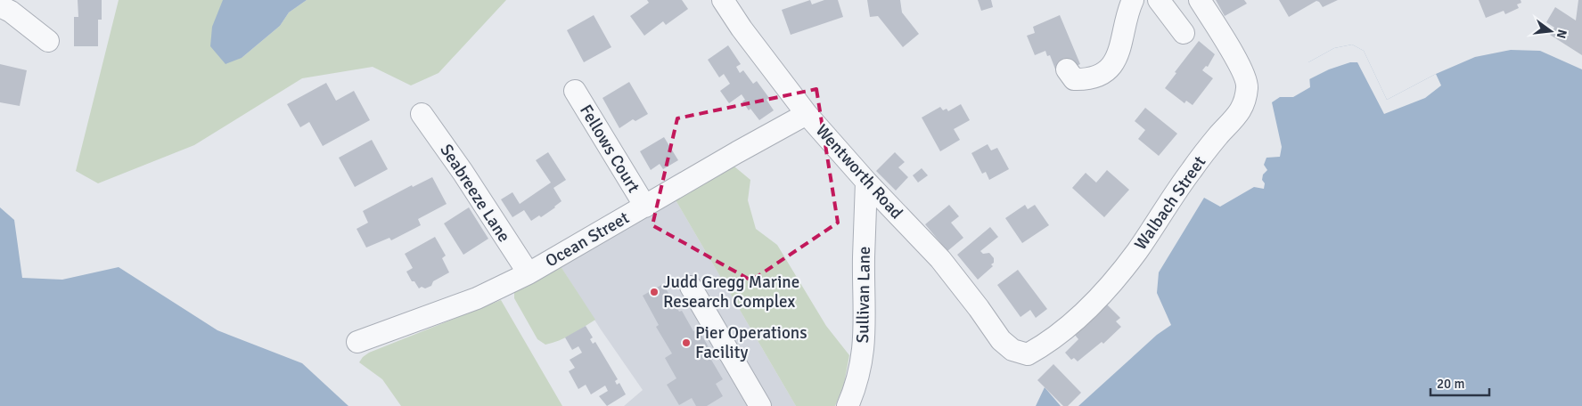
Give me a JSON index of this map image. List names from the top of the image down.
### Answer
{
  "streets": {
    "street": [
      "Fellows Court",
      "Wentworth Road",
      "Seabreeze Lane",
      "Walbach Street",
      "Ocean Street",
      "Sullivan Lane"
    ]
  },
  "crossings": [
    ["Fellows Court", "Ocean Street"],
    ["Wentworth Road", "Walbach Street"],
    ["Wentworth Road", "Ocean Street"],
    ["Wentworth Road", "Sullivan Lane"],
    ["Seabreeze Lane", "Ocean Street"]
  ],
  "places": ["Judd Gregg Marine Research Complex", "Pier Operations Facility"],
  "scale_bar": "20 m",
  "north": "right"
}
